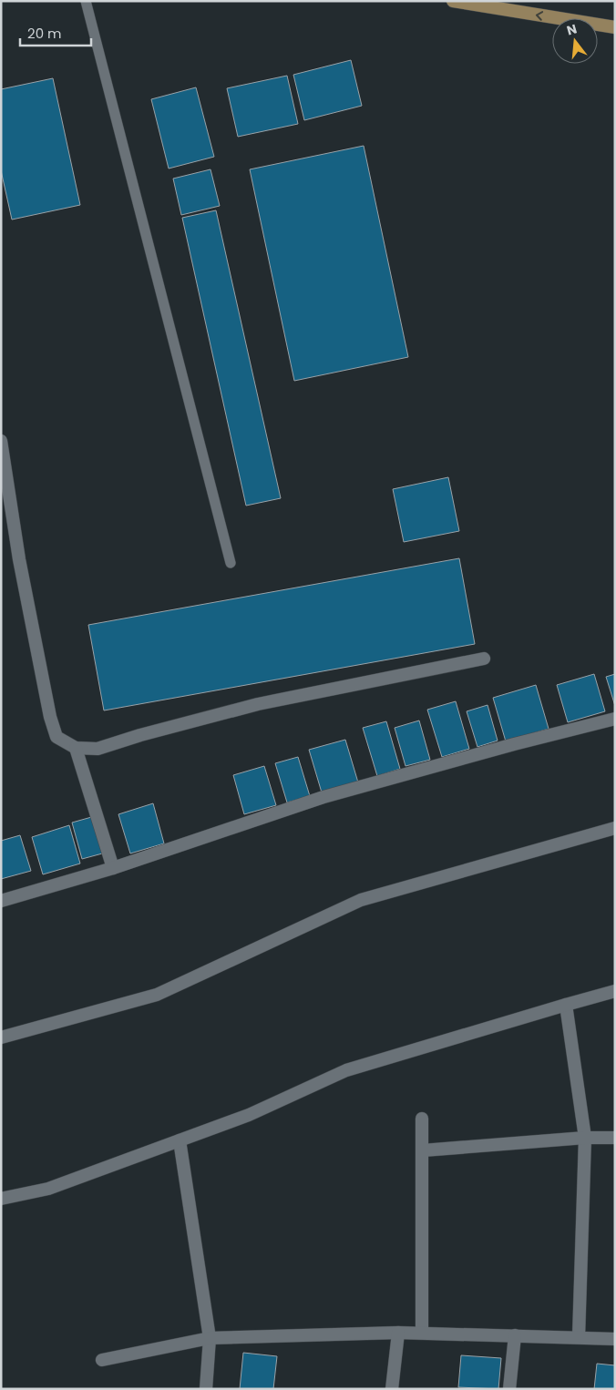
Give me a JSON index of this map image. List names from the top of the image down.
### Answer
{
  "scale_bar": "20 m",
  "north": "top"
}
